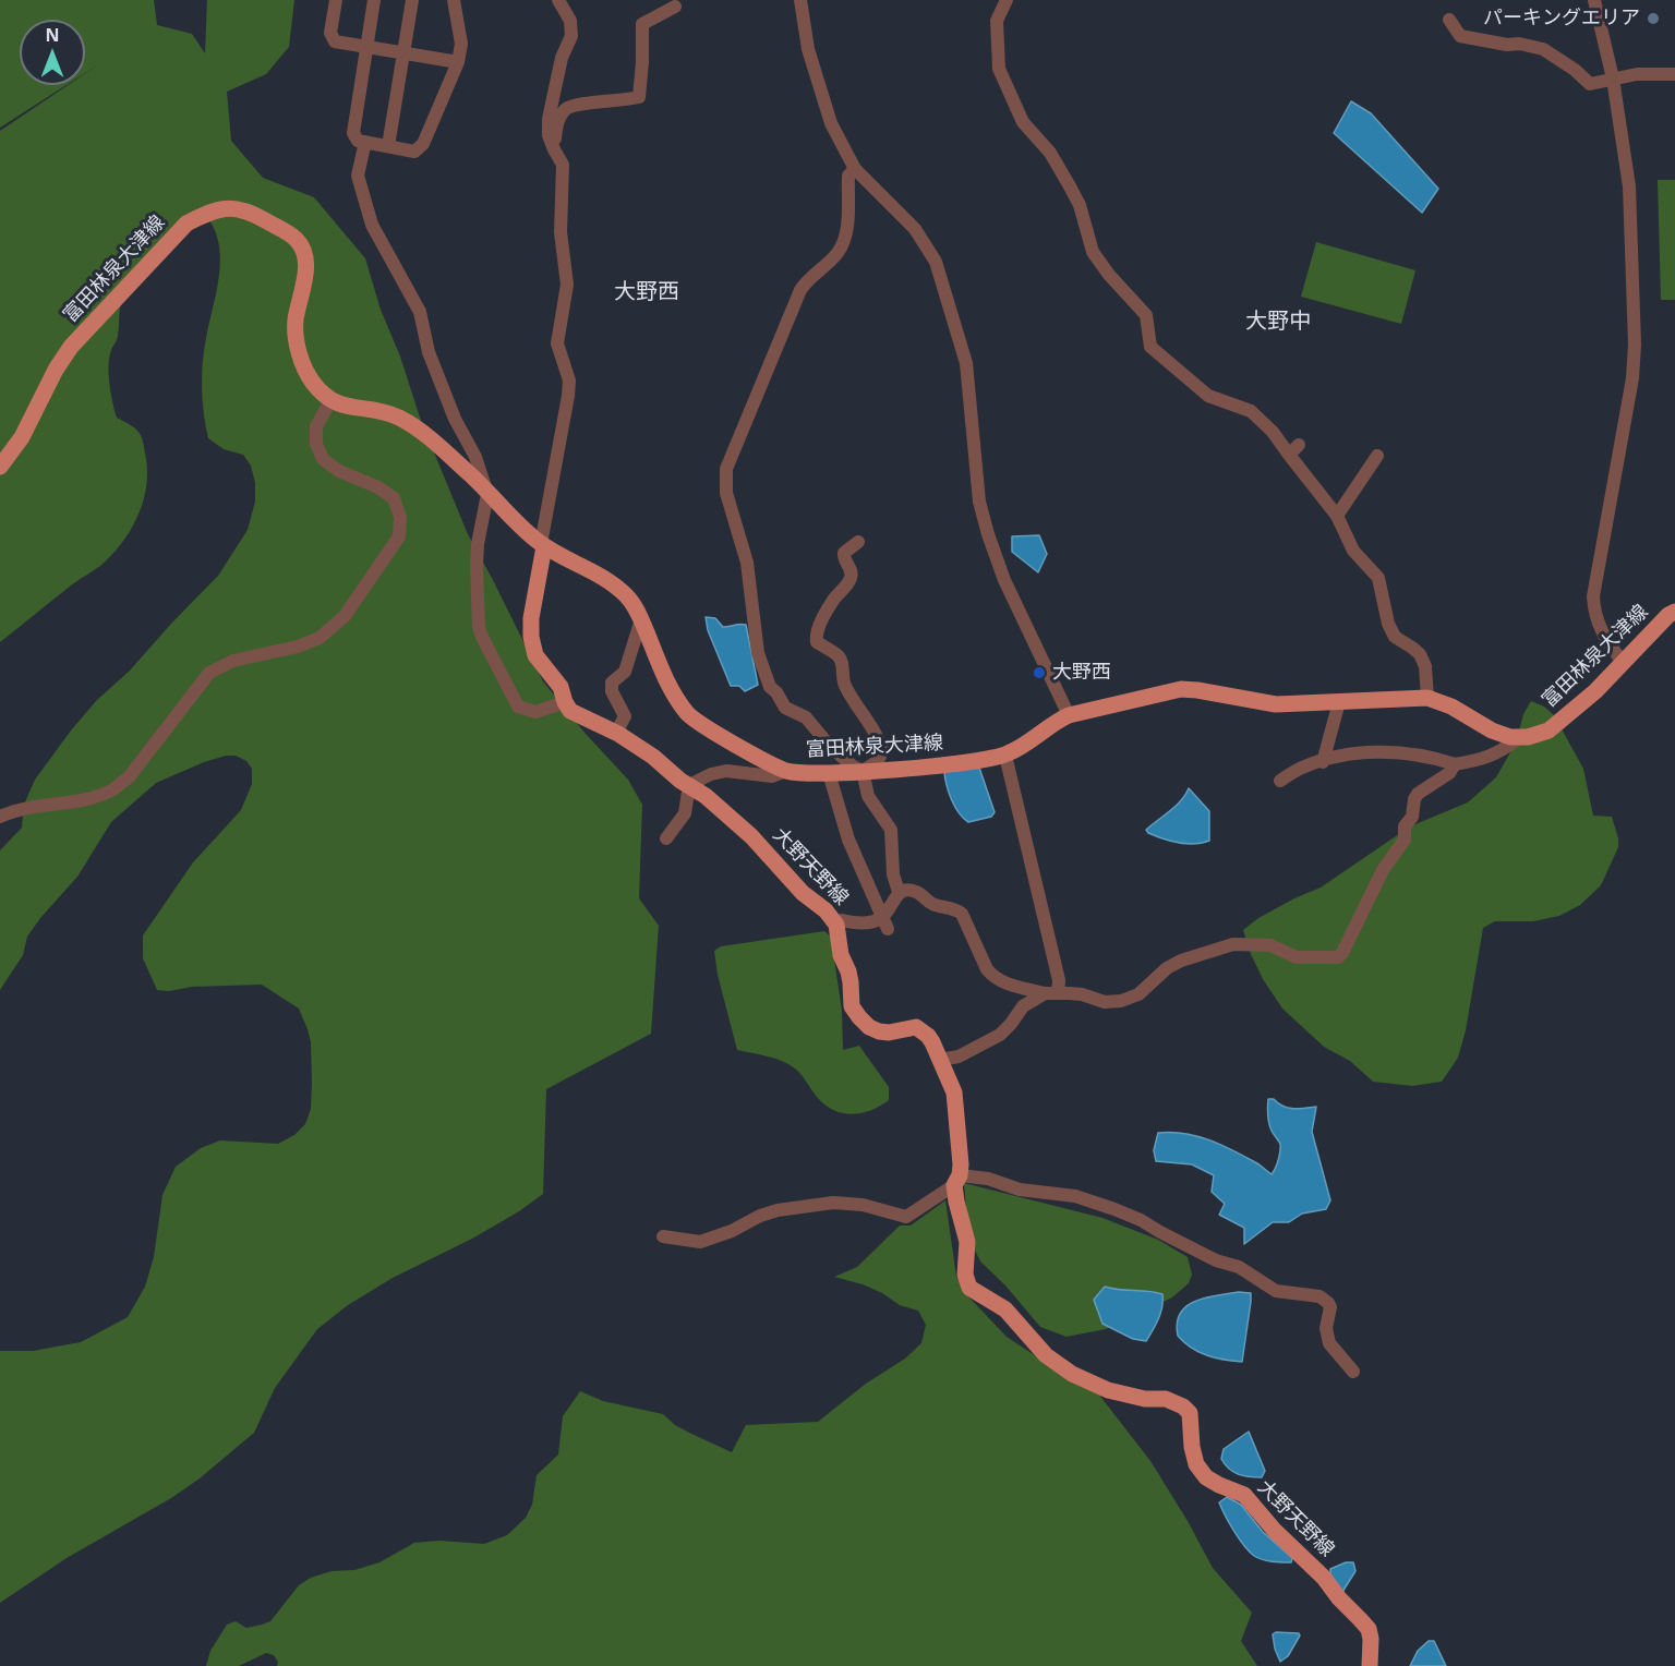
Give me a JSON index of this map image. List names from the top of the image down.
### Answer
{
  "streets": {
    "main road": ["富田林泉大津線", "大野天野線"]
  },
  "crossings": [
    ["富田林泉大津線", "大野天野線"]
  ],
  "districts": ["大野西", "大野中"],
  "places": ["パーキングエリア", "大野西"],
  "north": "top"
}
